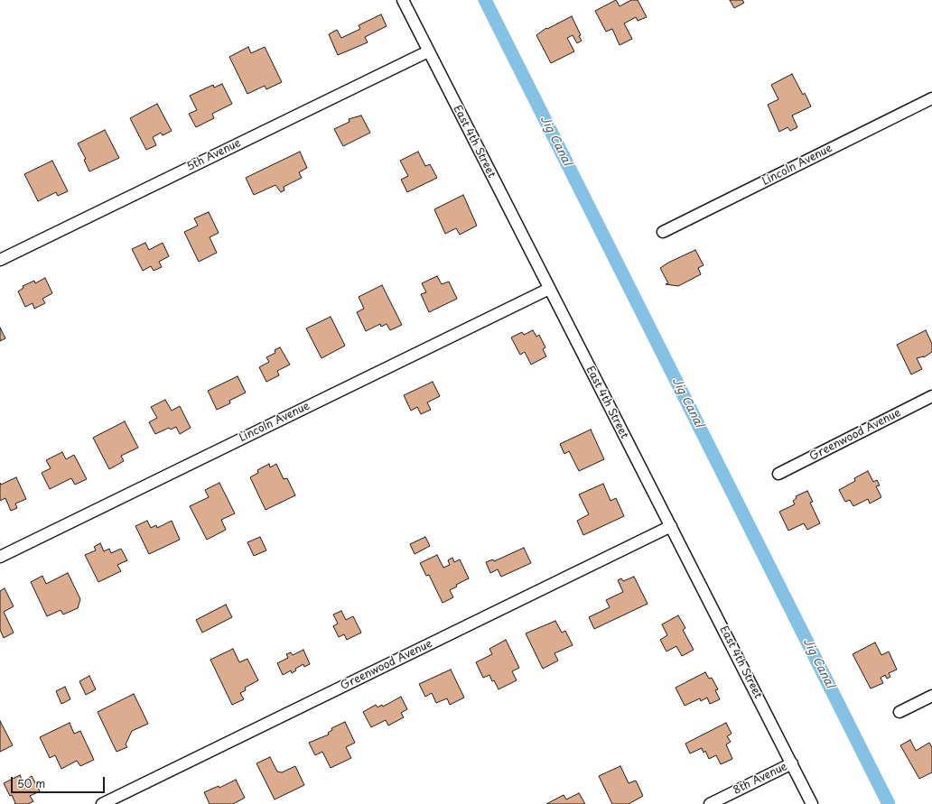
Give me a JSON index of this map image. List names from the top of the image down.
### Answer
{
  "streets": {
    "street": [
      "East 4th Street",
      "5th Avenue",
      "Lincoln Avenue",
      "Greenwood Avenue",
      "8th Avenue"
    ]
  },
  "crossings": [
    ["East 4th Street", "5th Avenue"],
    ["East 4th Street", "Lincoln Avenue"],
    ["East 4th Street", "Greenwood Avenue"],
    ["East 4th Street", "8th Avenue"]
  ],
  "water": ["Jig Canal"],
  "scale_bar": "50 m"
}
